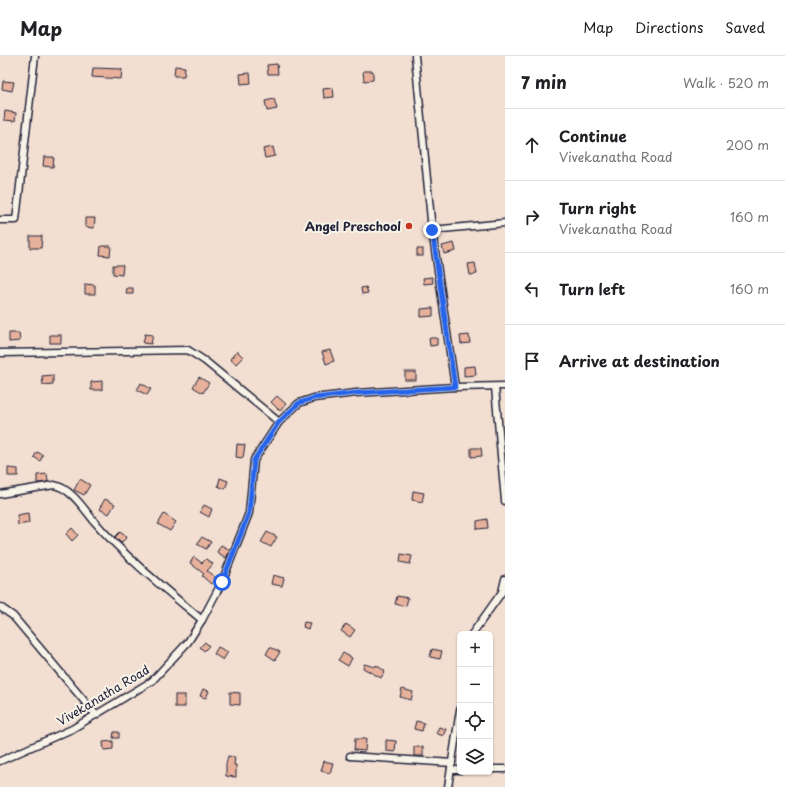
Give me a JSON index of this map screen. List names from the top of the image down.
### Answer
{
  "streets": {
    "street": ["Vivekanatha Road"]
  },
  "places": ["Angel Preschool"],
  "page": {
    "header": "Map",
    "nav": ["Map", "Directions", "Saved"],
    "heading": ["7 min", "Walk · 520 m"],
    "list": [
      ["Continue", "Vivekanatha Road", "200 m"],
      ["Turn right", "Vivekanatha Road", "160 m"],
      ["Turn left", "160 m"],
      "Arrive at destination"
    ],
    "map_buttons": ["+", "−"]
  }
}
